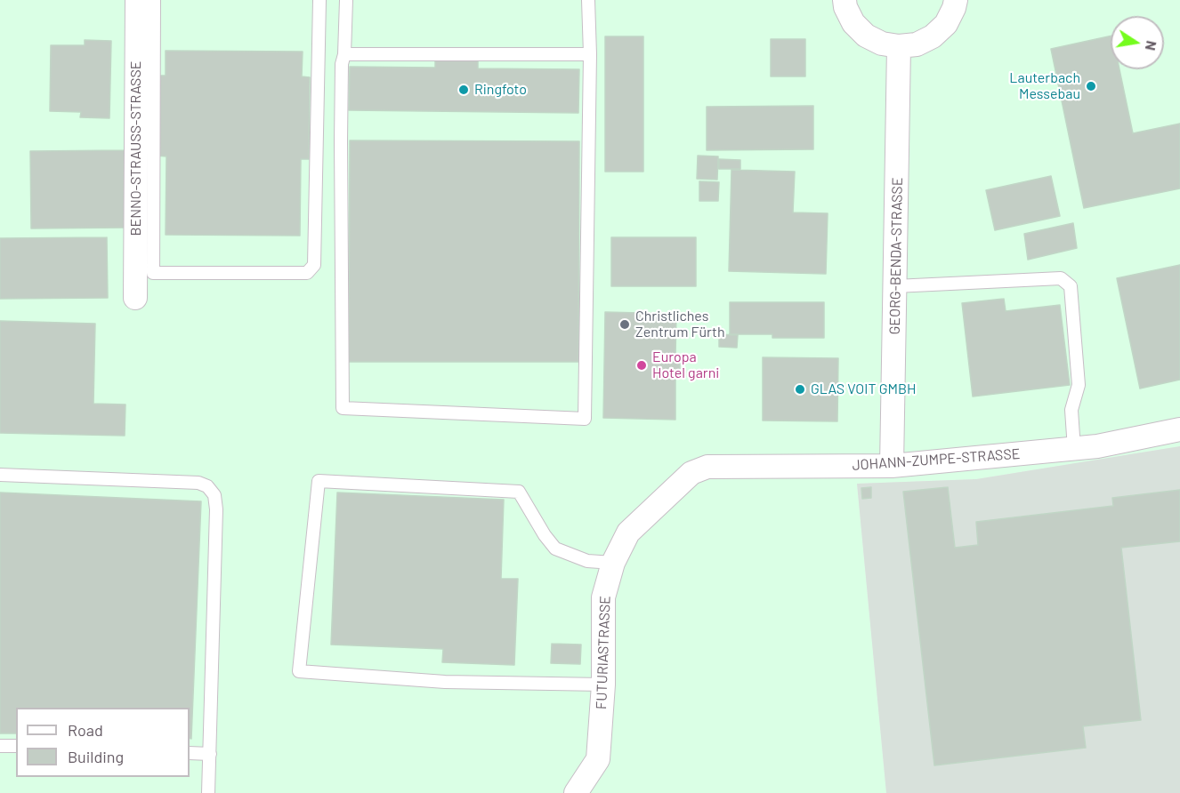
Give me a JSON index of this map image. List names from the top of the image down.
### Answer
{
  "streets": {
    "street": [
      "BENNO-STRAUSS-STRASSE",
      "GEORG-BENDA-STRASSE",
      "JOHANN-ZUMPE-STRASSE",
      "FUTURIASTRASSE"
    ]
  },
  "crossings": [
    ["GEORG-BENDA-STRASSE", "JOHANN-ZUMPE-STRASSE"],
    ["JOHANN-ZUMPE-STRASSE", "FUTURIASTRASSE"]
  ],
  "places": [
    "Lauterbach Messebau",
    "Ringfoto",
    "Christliches Zentrum Fürth",
    "Europa Hotel garni",
    "GLAS VOIT GMBH"
  ],
  "legend": ["Road", "Building"],
  "north": "right"
}
